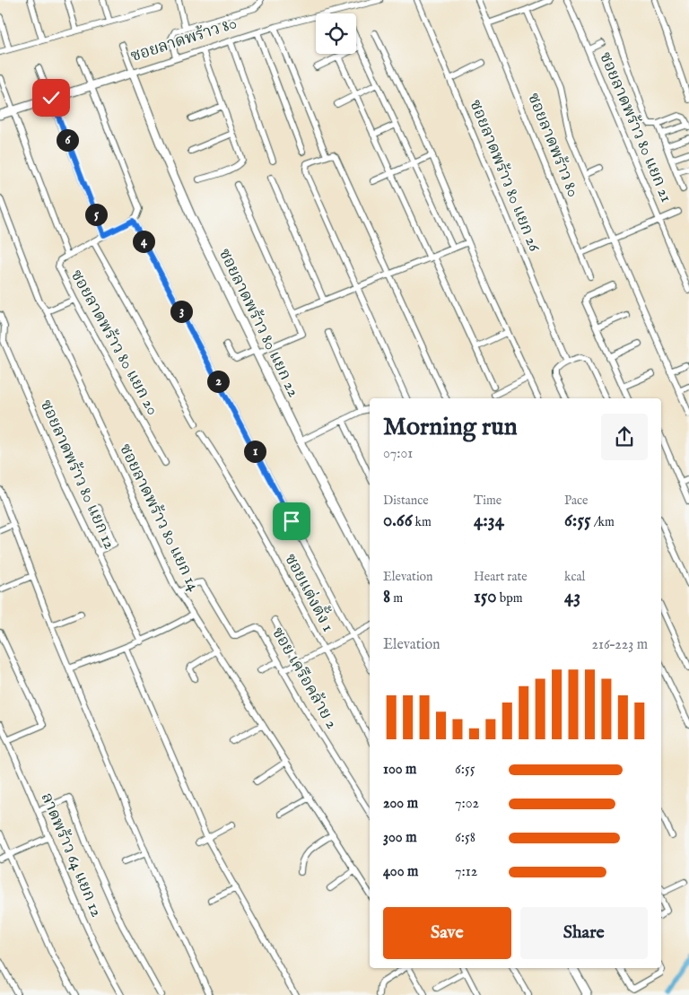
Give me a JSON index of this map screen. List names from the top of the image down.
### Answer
{
  "streets": {
    "street": [
      "ซอยลาดพร้าว 80",
      "ซอยลาดพร้าว 80 แยก 21",
      "ซอยลาดพร้าว 80 แยก 26",
      "ซอยลาดพร้าว 80 แยก 22",
      "ซอยลาดพร้าว 80 แยก 20",
      "ซอยลาดพร้าว 80 แยก 12",
      "ซอยลาดพร้าว 80 แยก 14",
      "ซอยแต่งตั้ง 1",
      "ซอย เครือคล้าย 2",
      "ลาดพร้าว 64 แยก 12"
    ]
  },
  "crossings": [
    ["ซอยลาดพร้าว 80", "ซอยลาดพร้าว 80 แยก 22"],
    ["ซอยลาดพร้าว 80 แยก 14", "ซอย เครือคล้าย 2"]
  ],
  "page": {
    "pins": [
      "6",
      "5",
      "4",
      "3",
      "2",
      "1"
    ],
    "heading": ["Morning run", "07:01"],
    "stats": [
      ["Distance", "0.66 km"],
      ["Time", "4:34"],
      ["Pace", "6:55 /km"],
      ["Elevation", "8 m"],
      ["Heart rate", "150 bpm"],
      ["kcal", "43"]
    ],
    "chart": ["Elevation", "216–223 m"],
    "list": [
      {
        "name": "100 m",
        "note": "6:55"
      },
      {
        "name": "200 m",
        "note": "7:02"
      },
      {
        "name": "300 m",
        "note": "6:58"
      },
      {
        "name": "400 m",
        "note": "7:12"
      }
    ],
    "buttons": ["Save", "Share"]
  }
}
